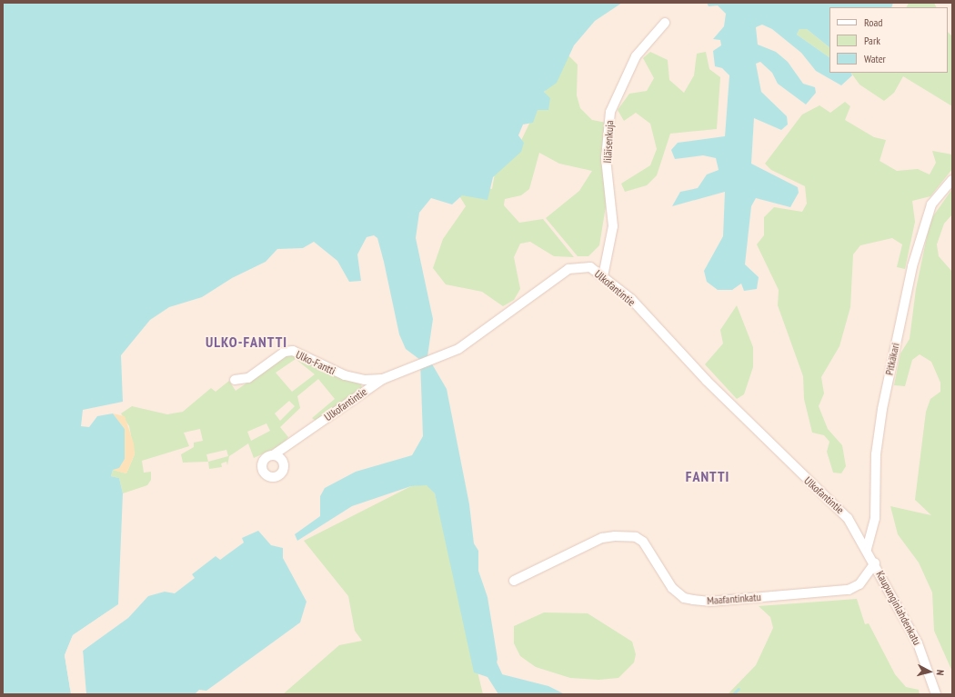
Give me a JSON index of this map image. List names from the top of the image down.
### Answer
{
  "streets": {
    "street": [
      "Iiläisenkuja",
      "Ulkofantintie",
      "Pitkäkari",
      "Ulko-Fantti",
      "Maafantinkatu",
      "Kaupunginlahdenkatu"
    ]
  },
  "crossings": [
    ["Iiläisenkuja", "Ulkofantintie"],
    ["Ulkofantintie", "Pitkäkari"],
    ["Ulkofantintie", "Ulko-Fantti"],
    ["Ulkofantintie", "Maafantinkatu"],
    ["Ulkofantintie", "Kaupunginlahdenkatu"],
    ["Maafantinkatu", "Kaupunginlahdenkatu"]
  ],
  "districts": ["ULKO-FANTTI", "FANTTI"],
  "legend": ["Road", "Park", "Water"],
  "north": "right"
}
